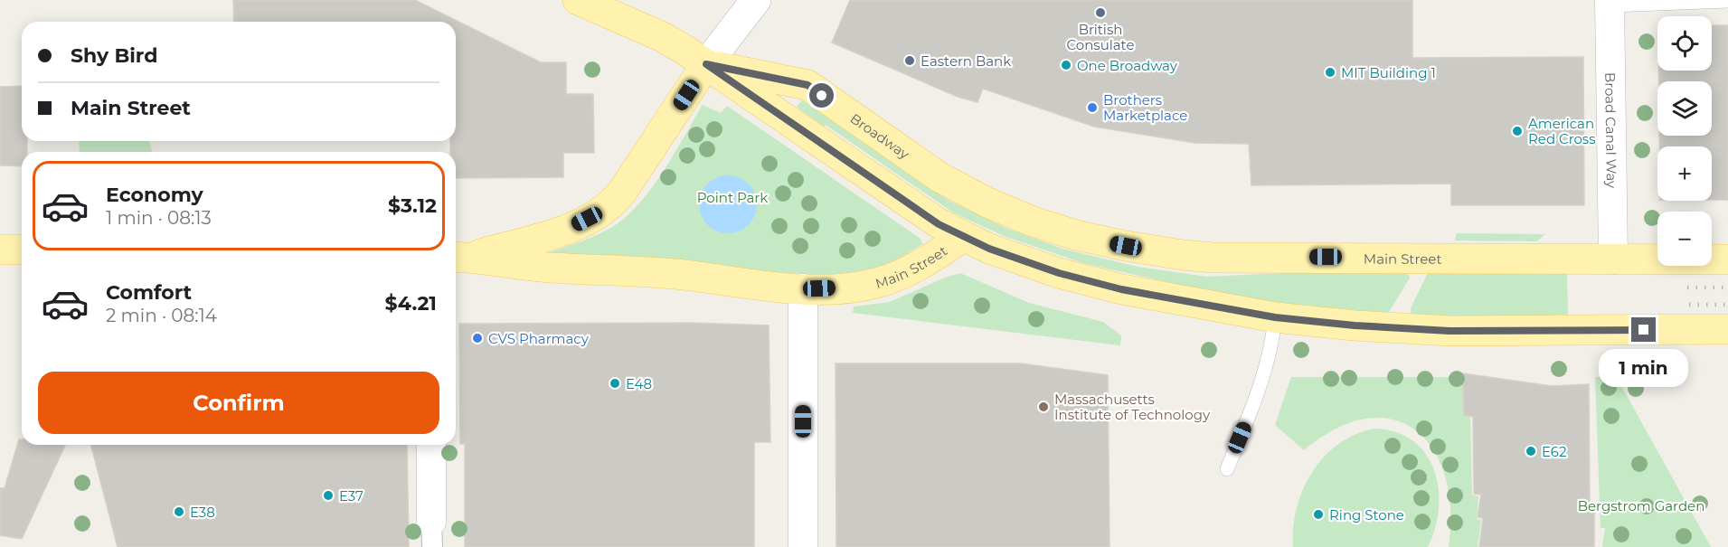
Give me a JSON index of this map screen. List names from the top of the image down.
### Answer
{
  "streets": {
    "main road": ["Broadway", "Main Street"],
    "street": ["Broad Canal Way"]
  },
  "crossings": [
    ["Broad Canal Way", "Main Street"],
    ["Broadway", "Main Street"]
  ],
  "parks": ["Point Park", "Bergstrom Garden"],
  "places": [
    "British Consulate",
    "Eastern Bank",
    "One Broadway",
    "MIT Building 1",
    "Brothers Marketplace",
    "American Red Cross",
    "CVS Pharmacy",
    "E48",
    "Massachusetts Institute of Technology",
    "E62",
    "E37",
    "E38",
    "Ring Stone"
  ],
  "page": {
    "map_buttons": ["+", "−"],
    "banner": ["Shy Bird", "Main Street"],
    "list": [
      {
        "name": "Economy",
        "note": "1 min · 08:13",
        "value": "$3.12"
      },
      {
        "name": "Comfort",
        "note": "2 min · 08:14",
        "value": "$4.21"
      }
    ],
    "bubble": "1 min",
    "buttons": "Confirm"
  }
}
